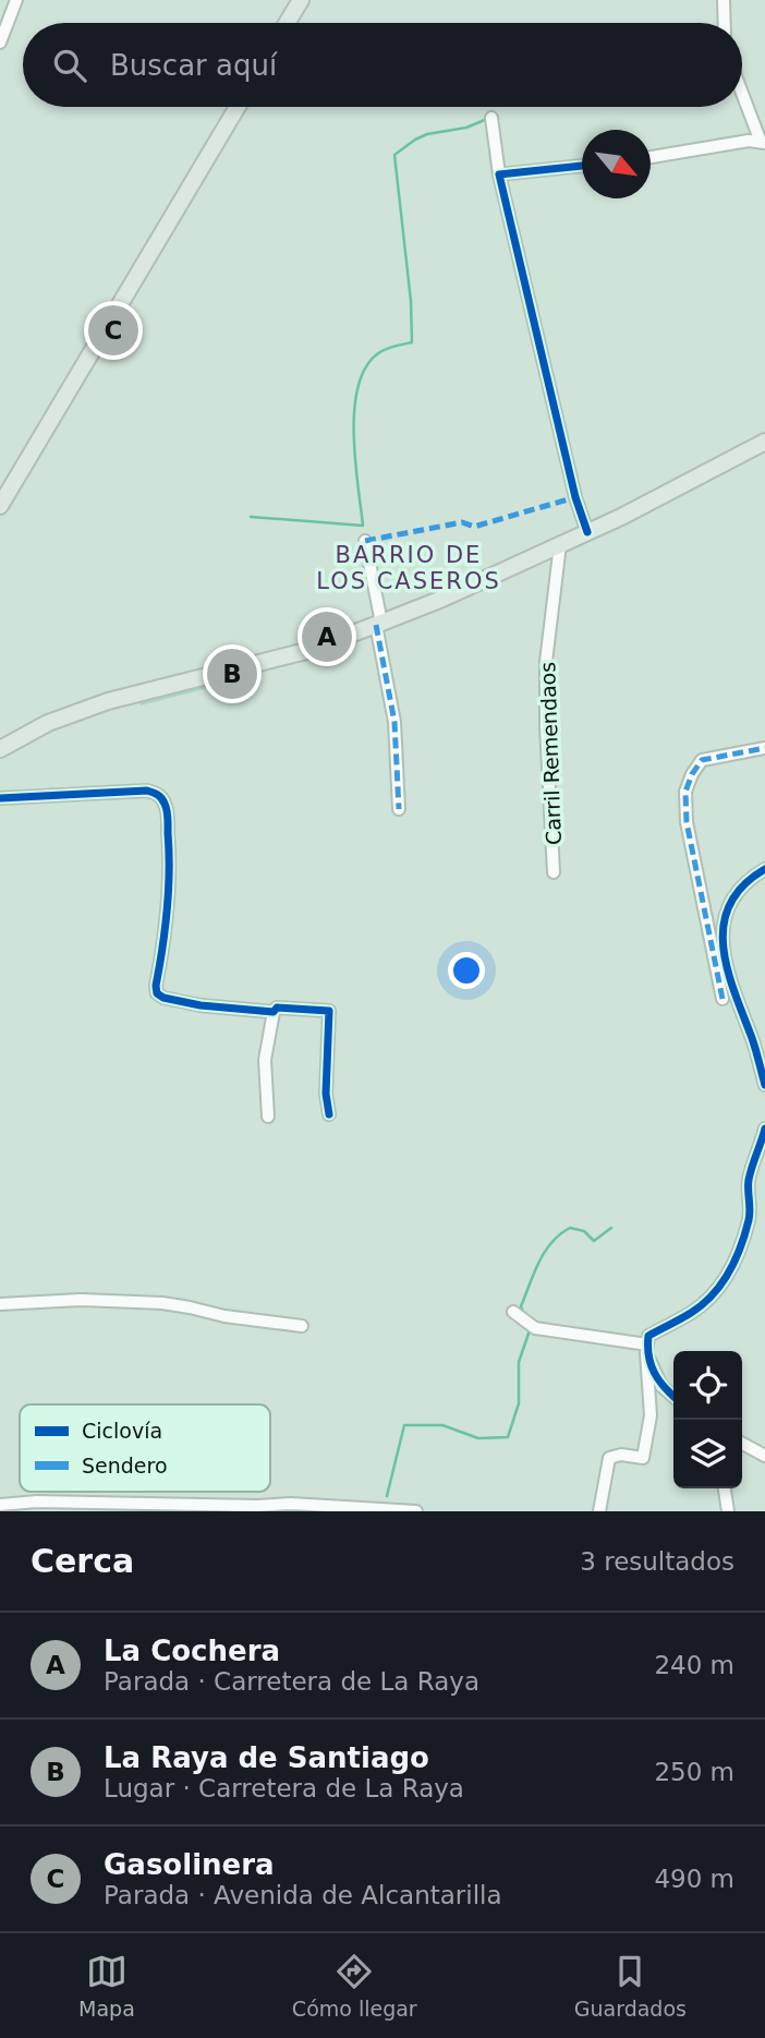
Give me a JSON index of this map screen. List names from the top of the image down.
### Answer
{
  "streets": {
    "street": ["Carril Remendaos"]
  },
  "districts": ["BARRIO DE LOS CASEROS"],
  "legend": ["Ciclovía", "Sendero"],
  "north": "bottom right",
  "page": {
    "search": "Buscar aquí",
    "pins": ["C", "A", "B"],
    "heading": ["Cerca", "3 resultados"],
    "list": [
      {
        "mark": "A",
        "name": "La Cochera",
        "note": "Parada · Carretera de La Raya",
        "value": "240 m"
      },
      {
        "mark": "B",
        "name": "La Raya de Santiago",
        "note": "Lugar · Carretera de La Raya",
        "value": "250 m"
      },
      {
        "mark": "C",
        "name": "Gasolinera",
        "note": "Parada · Avenida de Alcantarilla",
        "value": "490 m"
      }
    ],
    "nav": ["Mapa", "Cómo llegar", "Guardados"]
  }
}
